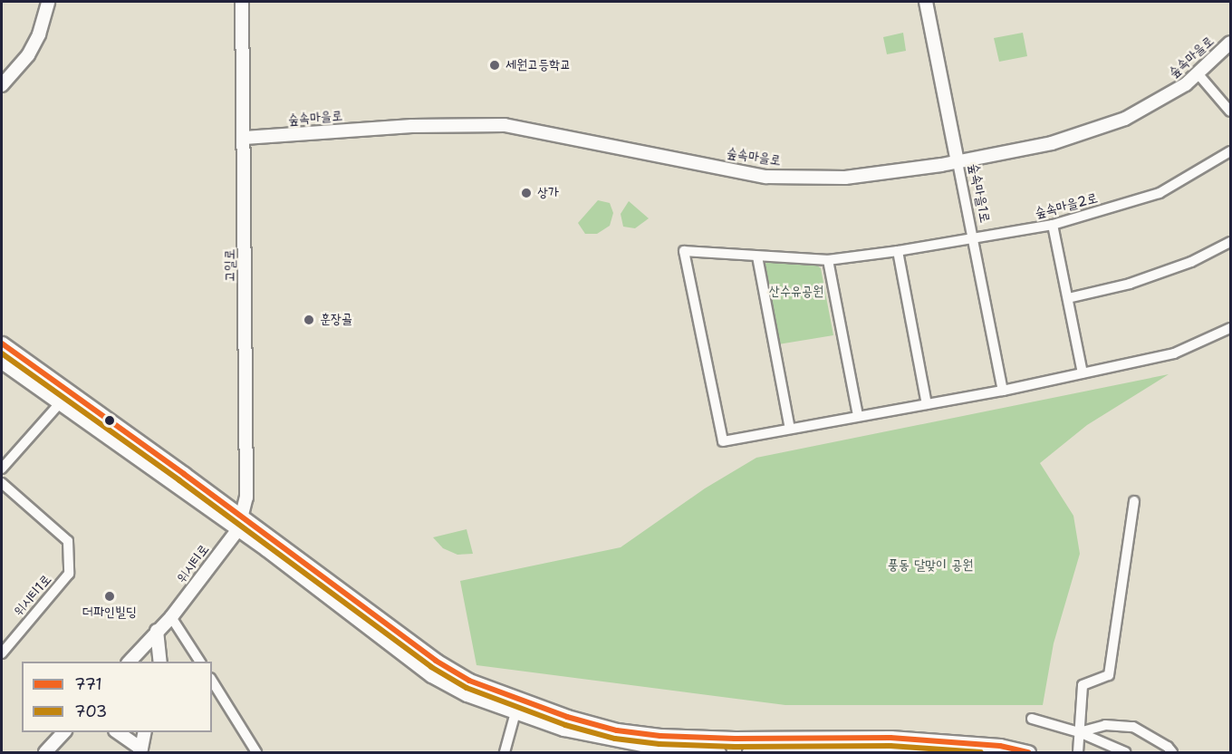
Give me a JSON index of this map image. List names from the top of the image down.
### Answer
{
  "streets": {
    "main road": [
      "숲속마을로",
      "숲속마을1로",
      "고일로",
      "위시티로"
    ],
    "street": ["숲속마을2로", "위시티1로"]
  },
  "crossings": [
    ["숲속마을로", "숲속마을1로"],
    ["숲속마을로", "고일로"],
    ["숲속마을1로", "숲속마을2로"],
    ["고일로", "위시티로"]
  ],
  "parks": ["산수유공원", "풍동 달맞이 공원"],
  "places": [
    "세원고등학교",
    "상가",
    "훈장골",
    "더파인빌딩"
  ],
  "lines": ["transit line 771", "transit line 703"],
  "legend": ["771", "703"]
}
